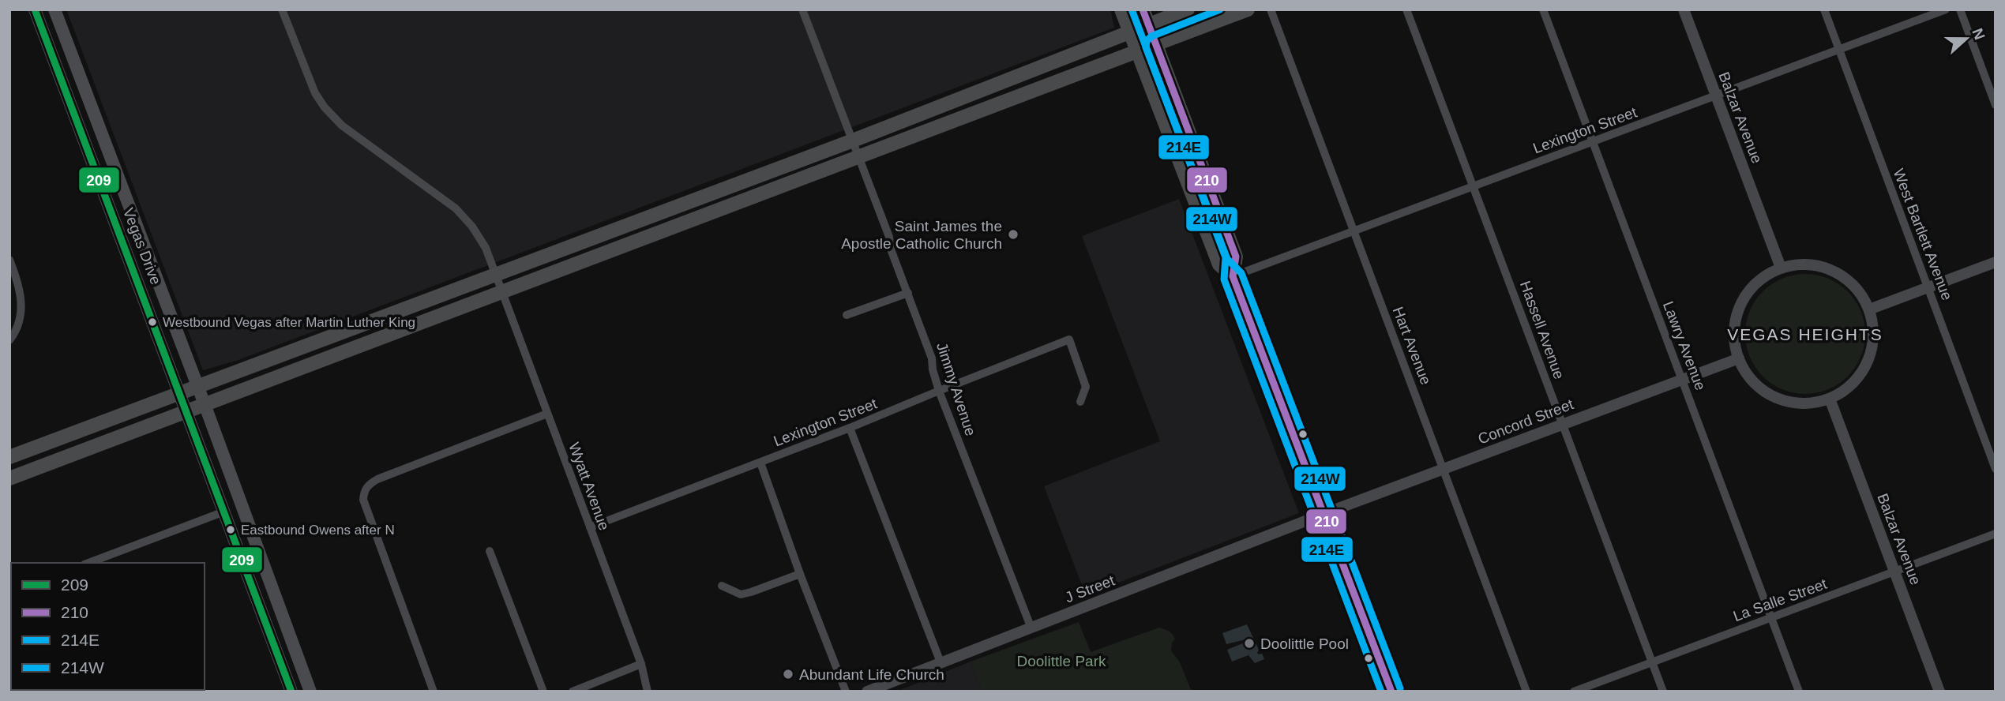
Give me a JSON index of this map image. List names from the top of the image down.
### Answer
{
  "streets": {
    "main road": ["Vegas Drive"],
    "street": [
      "Balzar Avenue",
      "Lexington Street",
      "West Bartlett Avenue",
      "Hassell Avenue",
      "Hart Avenue",
      "Lawry Avenue",
      "Jimmy Avenue",
      "Concord Street",
      "Wyatt Avenue",
      "J Street",
      "La Salle Street"
    ]
  },
  "crossings": [
    ["Balzar Avenue", "Lexington Street"],
    ["Balzar Avenue", "Concord Street"],
    ["Balzar Avenue", "La Salle Street"],
    ["Lexington Street", "West Bartlett Avenue"],
    ["Lexington Street", "Hassell Avenue"],
    ["Lexington Street", "Hart Avenue"],
    ["Lexington Street", "Lawry Avenue"],
    ["Lexington Street", "Jimmy Avenue"],
    ["Lexington Street", "Wyatt Avenue"],
    ["Hassell Avenue", "Concord Street"],
    ["Hassell Avenue", "La Salle Street"],
    ["Hart Avenue", "Concord Street"],
    ["Lawry Avenue", "Concord Street"],
    ["Lawry Avenue", "La Salle Street"],
    ["Jimmy Avenue", "J Street"],
    ["Concord Street", "J Street"]
  ],
  "districts": ["VEGAS HEIGHTS"],
  "parks": ["Doolittle Park"],
  "places": [
    "Saint James the Apostle Catholic Church",
    "Westbound Vegas after Martin Luther King",
    "Eastbound Owens after N",
    "Doolittle Pool",
    "Abundant Life Church"
  ],
  "lines": [
    "transit line 209",
    "transit line 210",
    "transit line 214E",
    "transit line 214W"
  ],
  "legend": [
    "209",
    "210",
    "214E",
    "214W"
  ],
  "north": "right"
}
